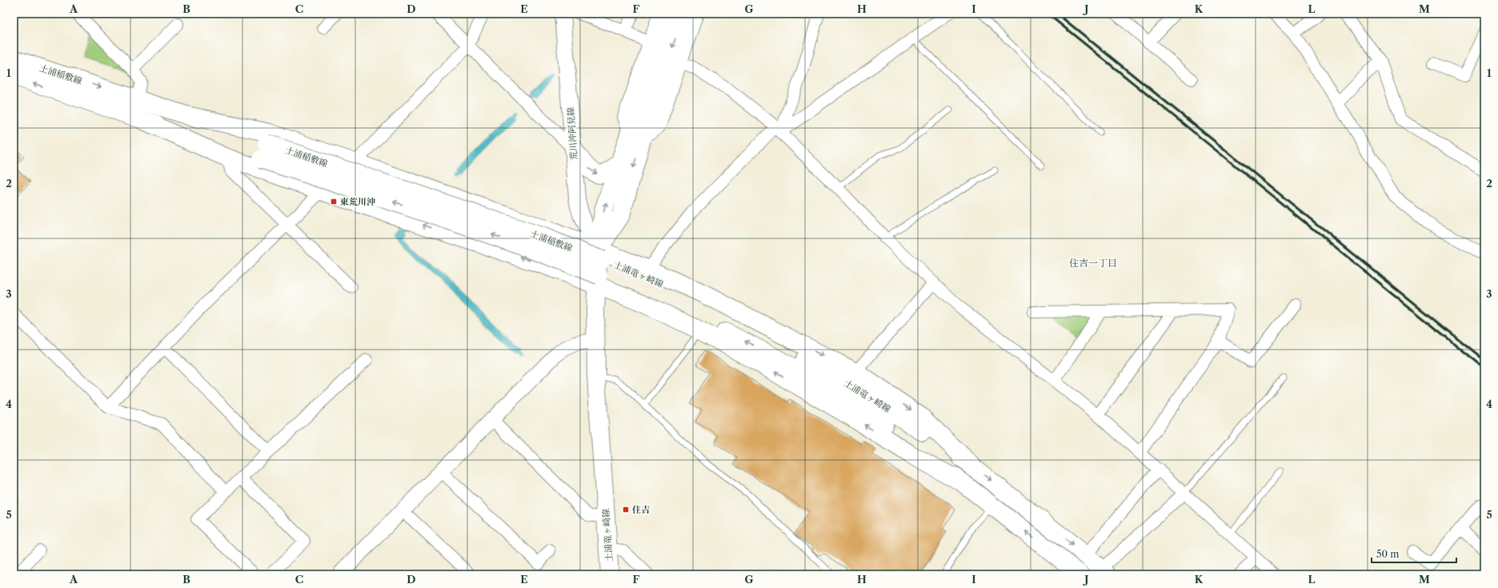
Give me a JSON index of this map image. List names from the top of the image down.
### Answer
{
  "streets": {
    "main road": ["土浦稲敷線", "荒川沖阿見線", "土浦竜ヶ崎線"]
  },
  "crossings": [
    ["土浦稲敷線", "荒川沖阿見線"],
    ["土浦稲敷線", "土浦竜ヶ崎線"],
    ["荒川沖阿見線", "土浦竜ヶ崎線"]
  ],
  "districts": ["住吉一丁目"],
  "places": {
    "transit": ["東荒川沖", "住吉"]
  },
  "scale_bar": "50 m",
  "grid": {
    "columns": [
      "A",
      "B",
      "C",
      "D",
      "E",
      "F",
      "G",
      "H",
      "I",
      "J",
      "K",
      "L",
      "M"
    ],
    "rows": [
      "1",
      "2",
      "3",
      "4",
      "5"
    ]
  }
}
